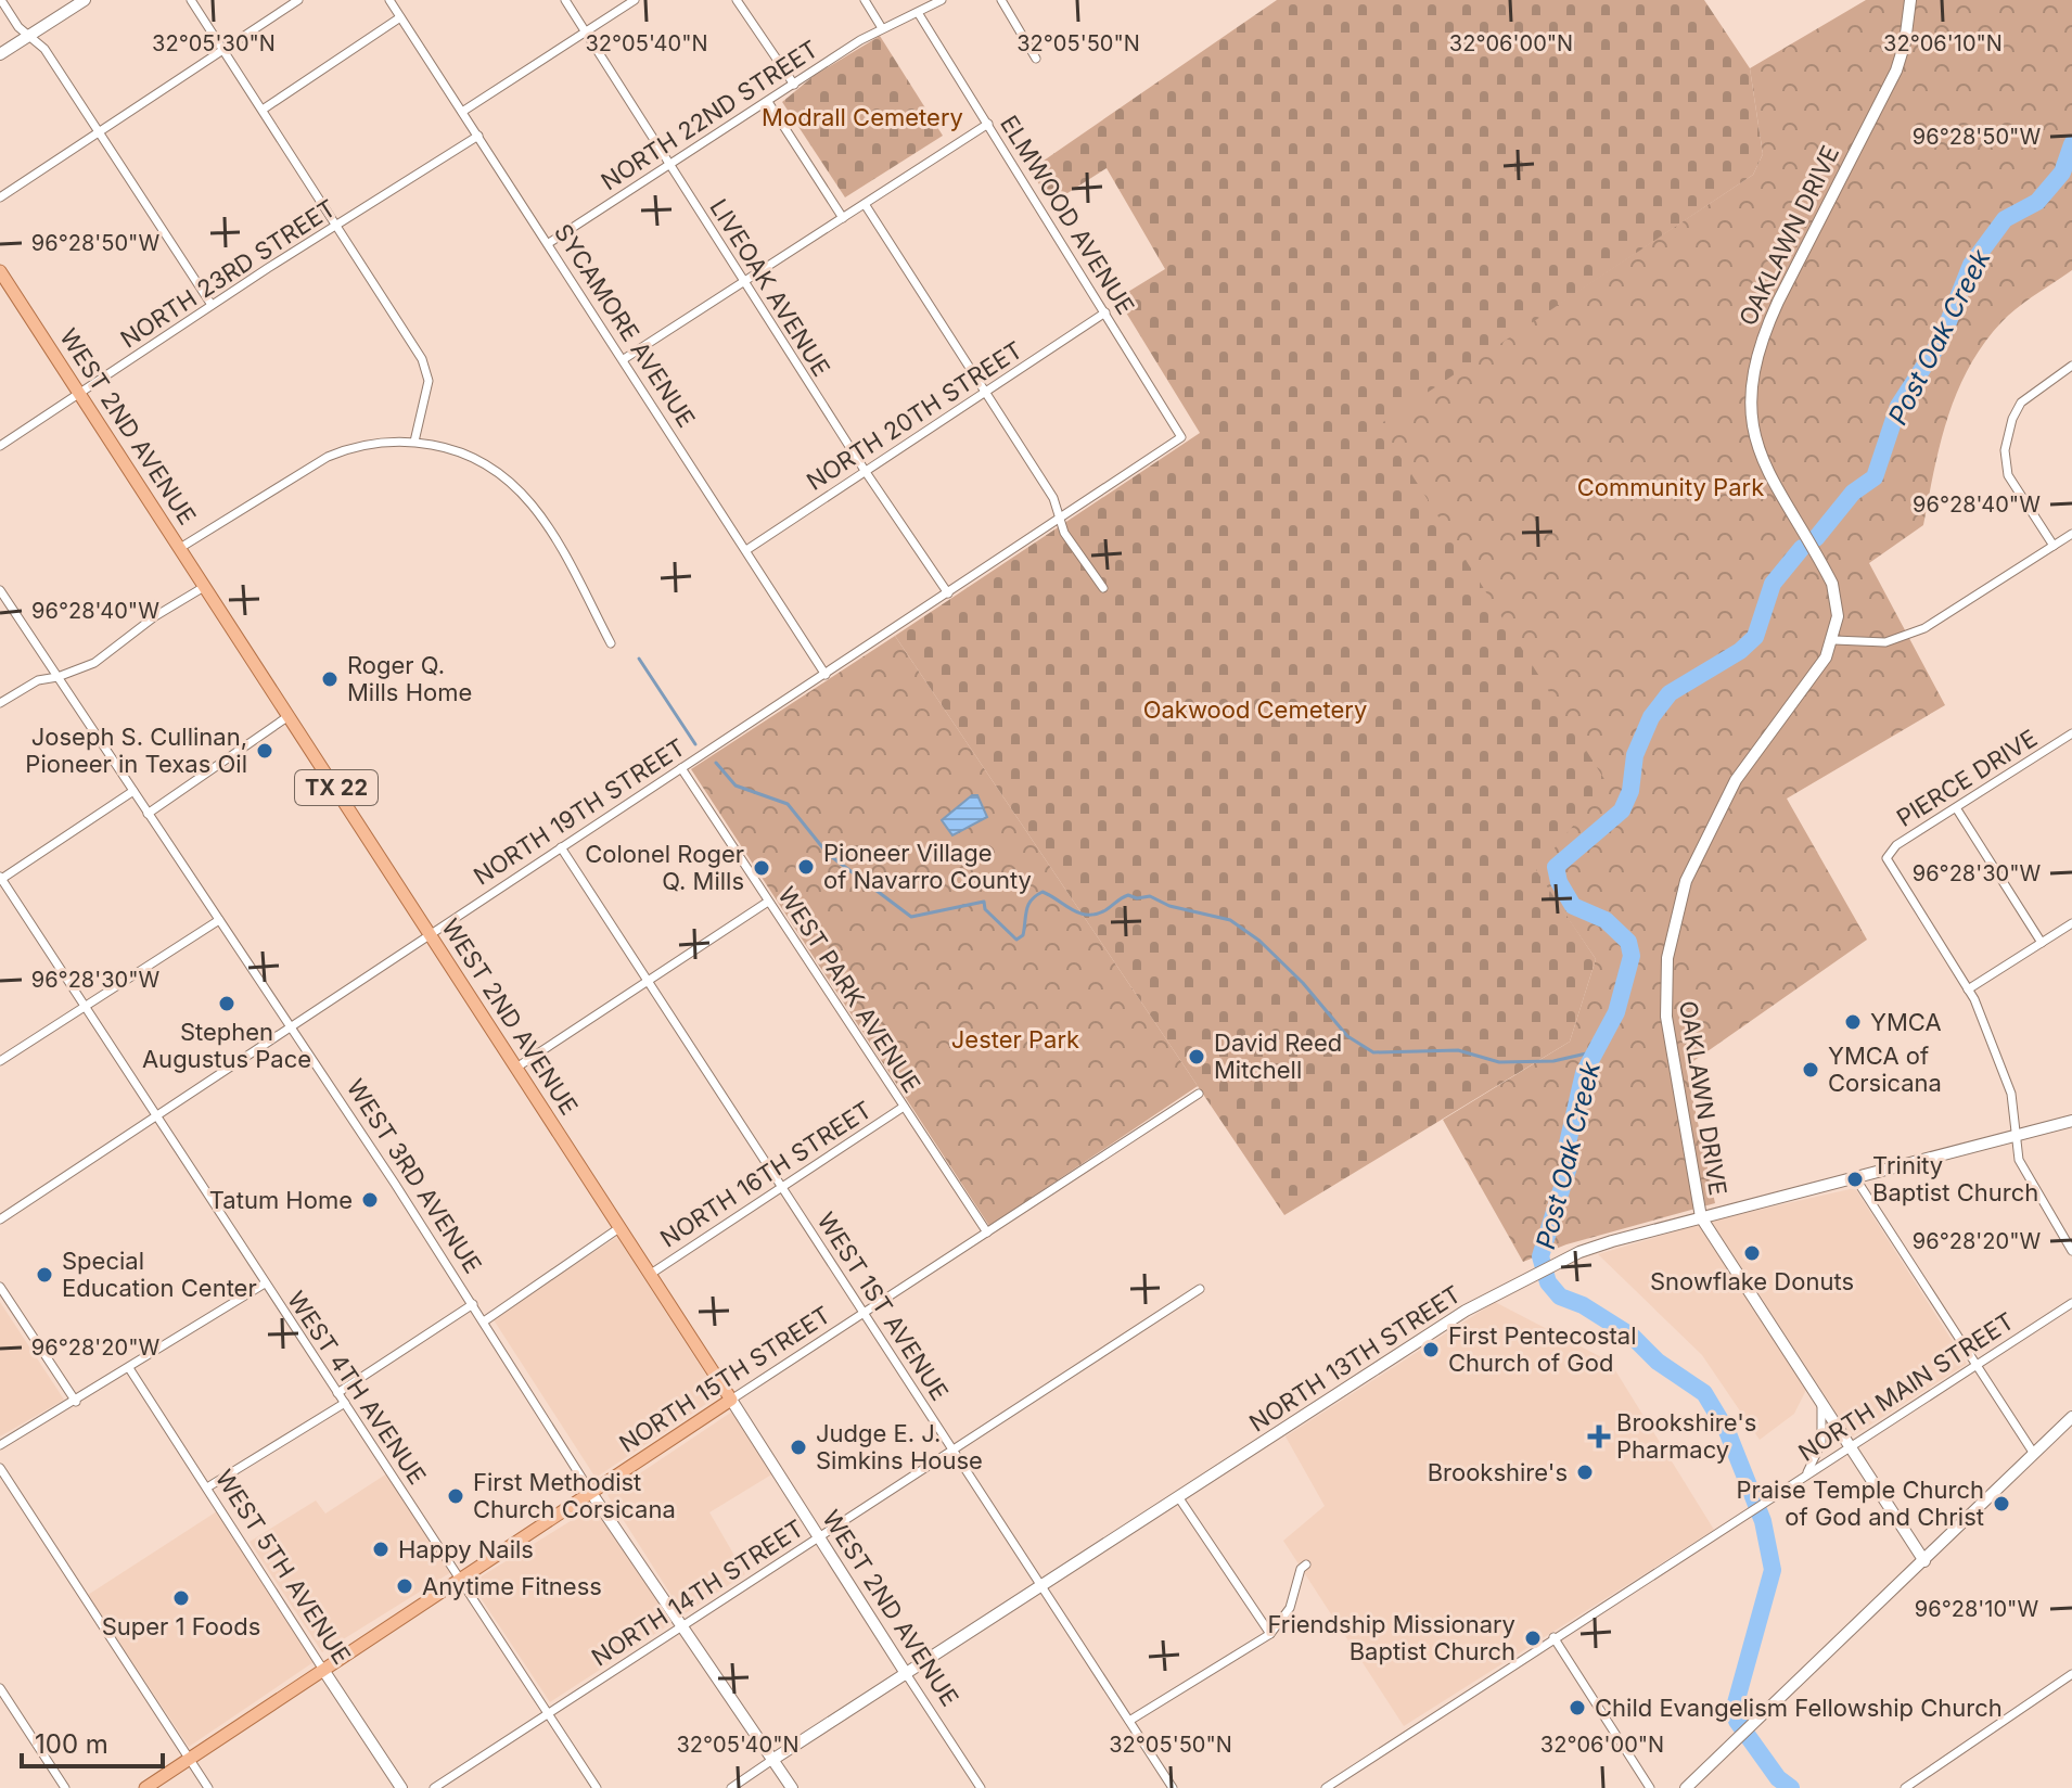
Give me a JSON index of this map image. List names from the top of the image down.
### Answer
{
  "streets": {
    "main road": ["WEST 2ND AVENUE", "TX 22", "NORTH 15TH STREET"],
    "street": [
      "NORTH 22ND STREET",
      "ELMWOOD AVENUE",
      "OAKLAWN DRIVE",
      "NORTH 23RD STREET",
      "LIVEOAK AVENUE",
      "SYCAMORE AVENUE",
      "NORTH 20TH STREET",
      "PIERCE DRIVE",
      "NORTH 19TH STREET",
      "WEST PARK AVENUE",
      "NORTH 16TH STREET",
      "WEST 3RD AVENUE",
      "WEST 1ST AVENUE",
      "NORTH 13TH STREET",
      "NORTH MAIN STREET",
      "WEST 4TH AVENUE",
      "WEST 5TH AVENUE",
      "NORTH 14TH STREET"
    ]
  },
  "crossings": [
    ["NORTH 22ND STREET", "ELMWOOD AVENUE"],
    ["NORTH 22ND STREET", "LIVEOAK AVENUE"],
    ["NORTH 22ND STREET", "SYCAMORE AVENUE"],
    ["ELMWOOD AVENUE", "NORTH 20TH STREET"],
    ["ELMWOOD AVENUE", "NORTH 19TH STREET"],
    ["OAKLAWN DRIVE", "NORTH 13TH STREET"],
    ["OAKLAWN DRIVE", "NORTH MAIN STREET"],
    ["NORTH 23RD STREET", "SYCAMORE AVENUE"],
    ["NORTH 23RD STREET", "WEST 2ND AVENUE"],
    ["LIVEOAK AVENUE", "NORTH 20TH STREET"],
    ["LIVEOAK AVENUE", "NORTH 19TH STREET"],
    ["SYCAMORE AVENUE", "NORTH 20TH STREET"],
    ["SYCAMORE AVENUE", "NORTH 19TH STREET"],
    ["WEST 2ND AVENUE", "NORTH 19TH STREET"],
    ["WEST 2ND AVENUE", "NORTH 16TH STREET"],
    ["WEST 2ND AVENUE", "NORTH 13TH STREET"],
    ["WEST 2ND AVENUE", "NORTH 15TH STREET"],
    ["WEST 2ND AVENUE", "NORTH 14TH STREET"],
    ["NORTH 19TH STREET", "WEST PARK AVENUE"],
    ["NORTH 19TH STREET", "WEST 3RD AVENUE"],
    ["NORTH 19TH STREET", "WEST 1ST AVENUE"],
    ["NORTH 19TH STREET", "WEST 4TH AVENUE"],
    ["WEST PARK AVENUE", "NORTH 16TH STREET"],
    ["WEST PARK AVENUE", "NORTH 15TH STREET"],
    ["NORTH 16TH STREET", "WEST 3RD AVENUE"],
    ["NORTH 16TH STREET", "WEST 1ST AVENUE"],
    ["WEST 3RD AVENUE", "NORTH 13TH STREET"],
    ["WEST 3RD AVENUE", "NORTH 15TH STREET"],
    ["WEST 3RD AVENUE", "NORTH 14TH STREET"],
    ["WEST 1ST AVENUE", "NORTH 13TH STREET"],
    ["WEST 1ST AVENUE", "NORTH 15TH STREET"],
    ["WEST 1ST AVENUE", "NORTH 14TH STREET"],
    ["NORTH 15TH STREET", "WEST 4TH AVENUE"],
    ["NORTH 15TH STREET", "WEST 5TH AVENUE"],
    ["WEST 4TH AVENUE", "NORTH 14TH STREET"]
  ],
  "water": ["Post Oak Creek"],
  "parks": [
    "Modrall Cemetery",
    "Community Park",
    "Oakwood Cemetery",
    "Jester Park"
  ],
  "places": {
    "other": [
      "Roger Q. Mills Home",
      "Joseph S. Cullinan, Pioneer in Texas Oil",
      "Pioneer Village of Navarro County",
      "Colonel Roger Q. Mills",
      "Stephen Augustus Pace",
      "YMCA",
      "David Reed Mitchell",
      "YMCA of Corsicana",
      "Trinity Baptist Church",
      "Tatum Home",
      "Snowflake Donuts",
      "Special Education Center",
      "First Pentecostal Church of God",
      "Judge E. J. Simkins House",
      "Brookshire's",
      "First Methodist Church Corsicana",
      "Praise Temple Church of God and Christ",
      "Happy Nails",
      "Anytime Fitness",
      "Super 1 Foods",
      "Friendship Missionary Baptist Church",
      "Child Evangelism Fellowship Church"
    ],
    "health": ["Brookshire's Pharmacy"]
  },
  "scale_bar": "100 m",
  "coordinates": [
    "32°05'30\"N",
    "32°05'40\"N",
    "32°05'50\"N",
    "32°06'00\"N",
    "32°06'10\"N",
    "96°28'50\"W",
    "96°28'40\"W",
    "96°28'30\"W",
    "96°28'20\"W",
    "96°28'10\"W"
  ]
}
